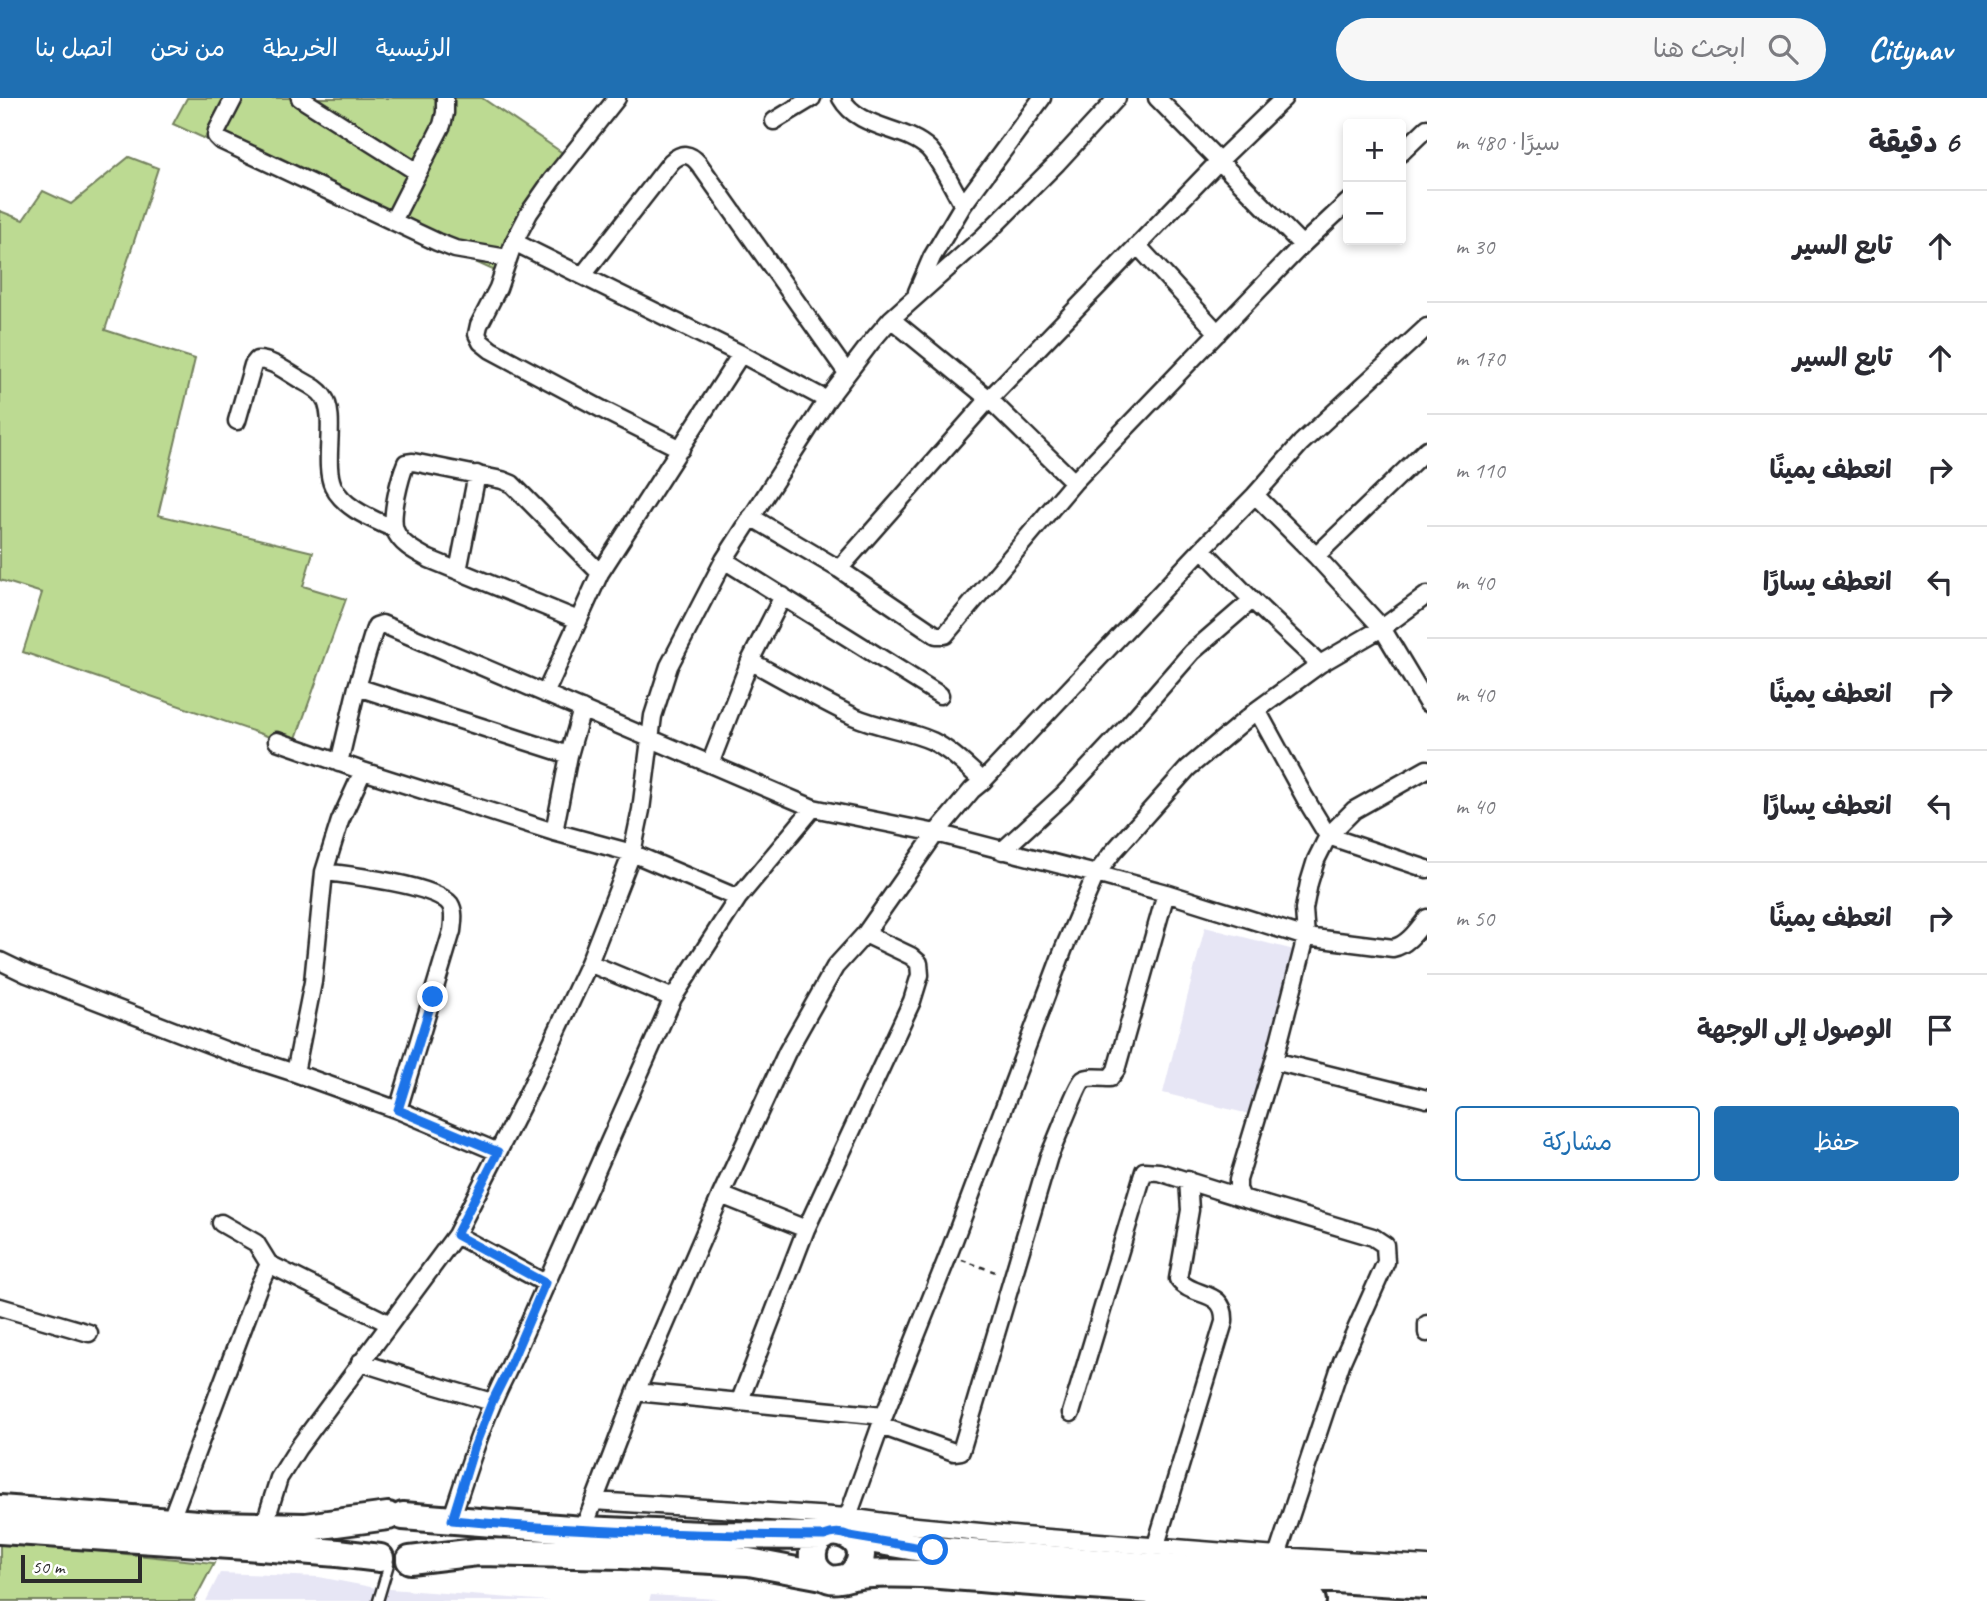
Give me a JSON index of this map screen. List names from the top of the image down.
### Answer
{
  "scale_bar": "50 m",
  "page": {
    "header": "Citynav",
    "search": "ابحث هنا",
    "nav": [
      "الرئيسية",
      "الخريطة",
      "من نحن",
      "اتصل بنا"
    ],
    "heading": ["6 دقيقة", "سيرًا · 480 m"],
    "map_buttons": ["+", "−"],
    "list": [
      ["تابع السير", "30 m"],
      ["تابع السير", "170 m"],
      ["انعطف يمينًا", "110 m"],
      ["انعطف يسارًا", "40 m"],
      ["انعطف يمينًا", "40 m"],
      ["انعطف يسارًا", "40 m"],
      ["انعطف يمينًا", "50 m"],
      "الوصول إلى الوجهة"
    ],
    "buttons": ["حفظ", "مشاركة"],
    "scale": "50 m"
  }
}
